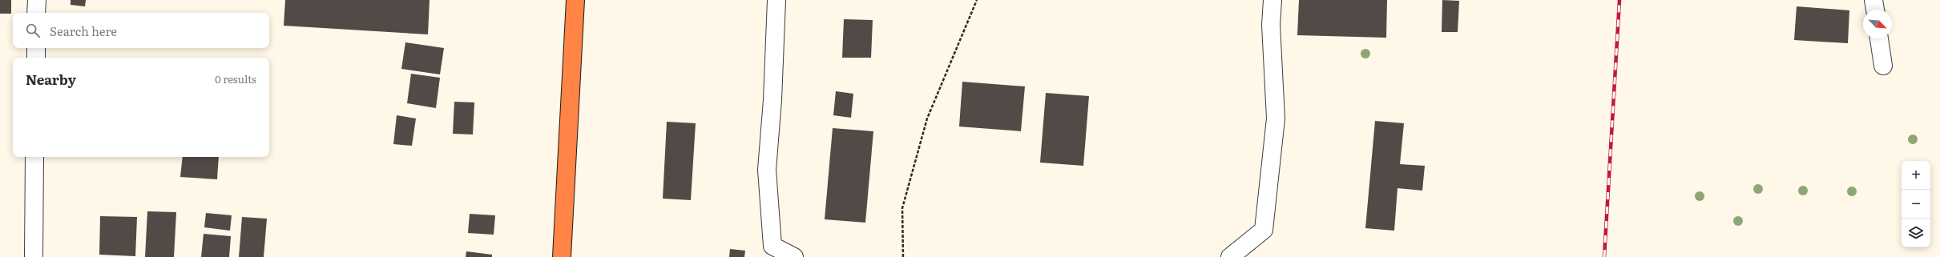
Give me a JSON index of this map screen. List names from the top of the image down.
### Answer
{
  "north": "bottom right",
  "page": {
    "search": "Search here",
    "heading": ["Nearby", "0 results"],
    "map_buttons": ["+", "−"]
  }
}
